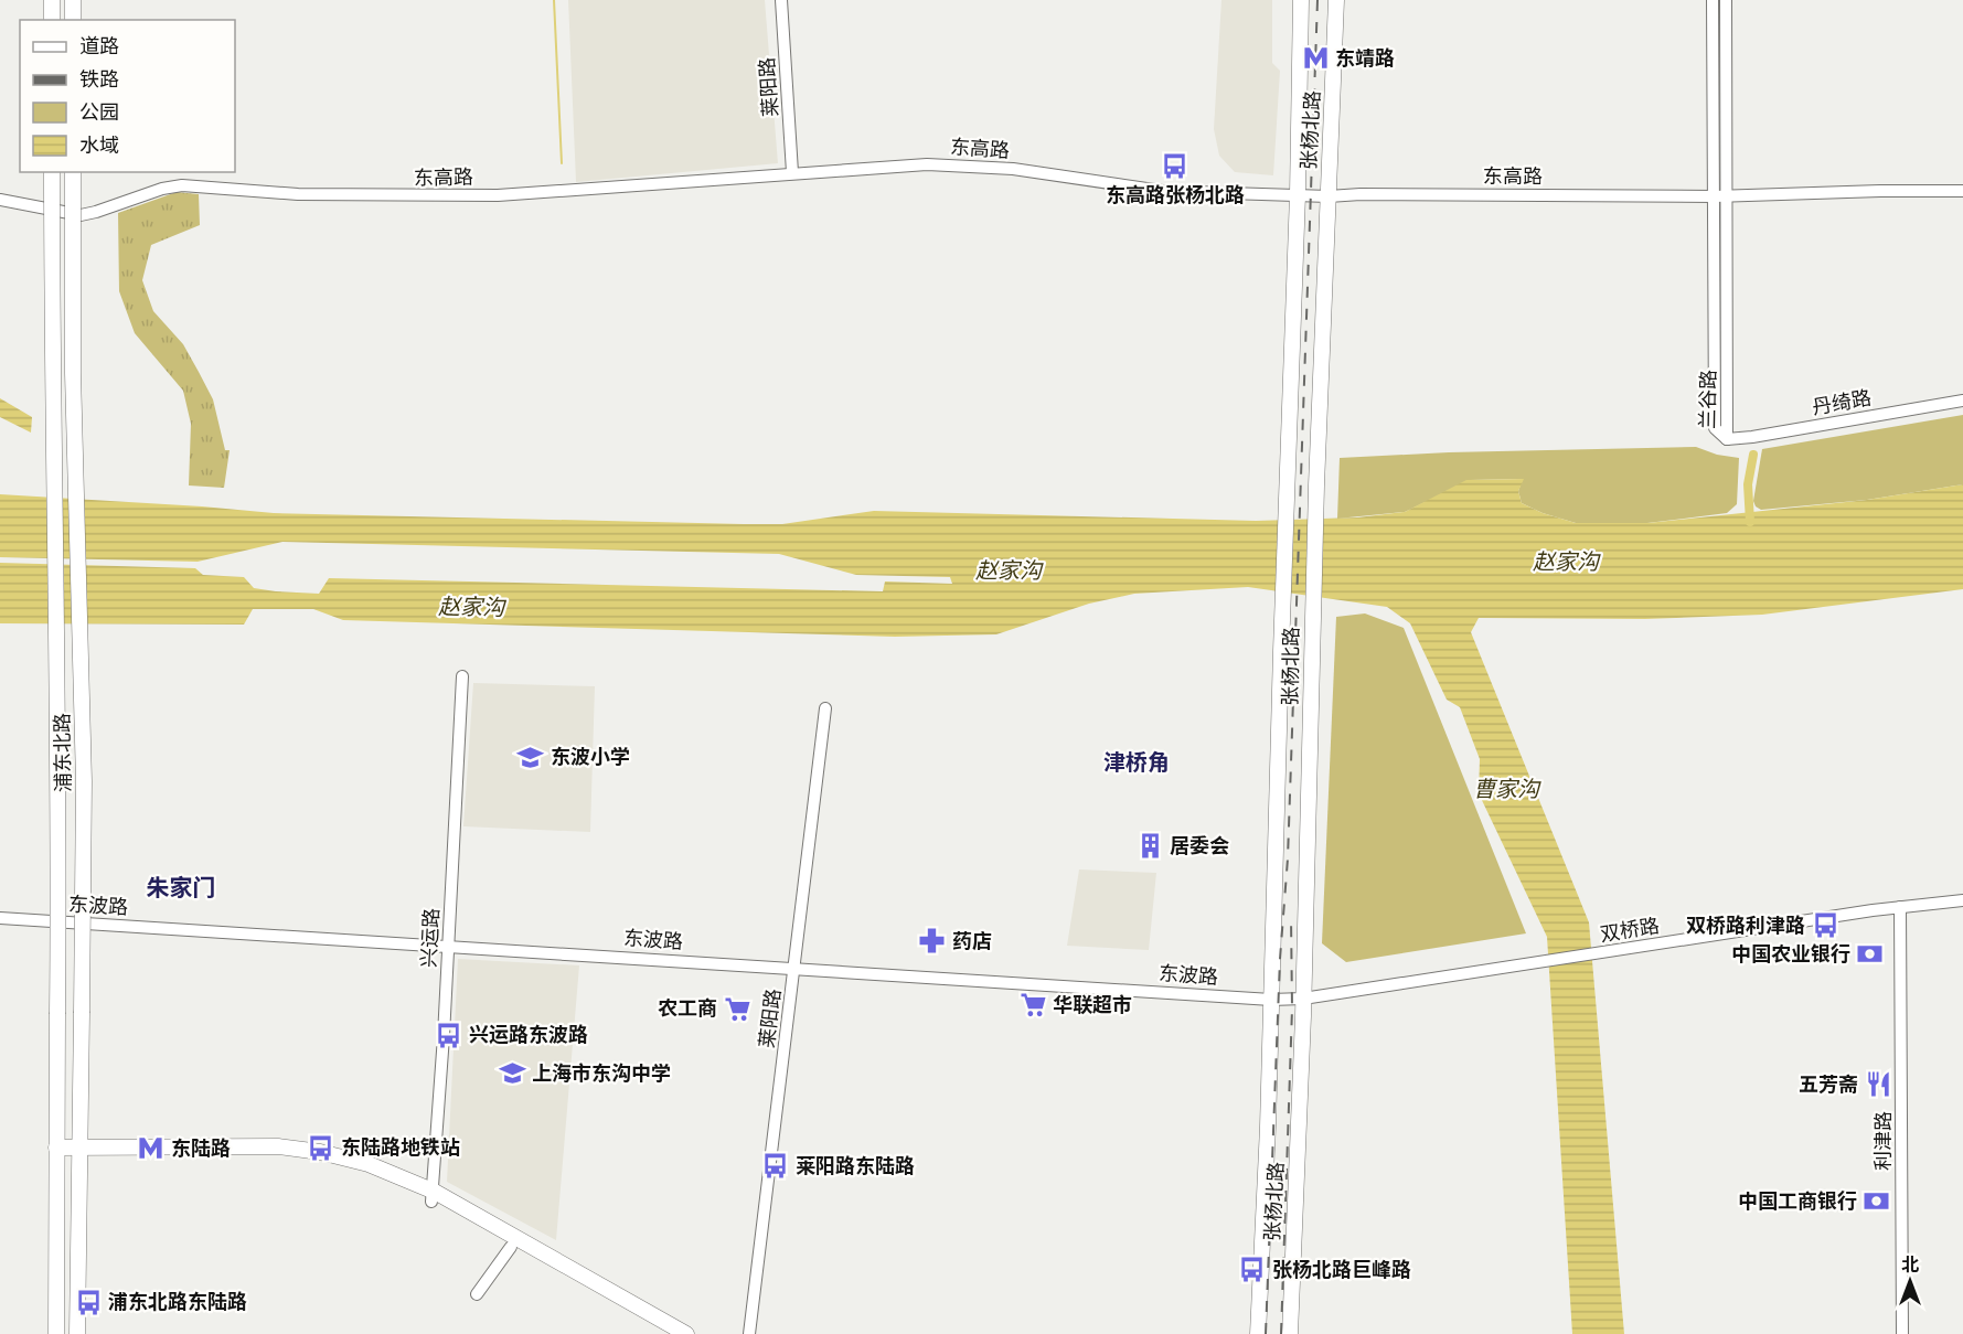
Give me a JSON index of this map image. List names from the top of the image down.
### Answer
{
  "streets": {
    "main road": ["张杨北路", "浦东北路"],
    "street": [
      "莱阳路",
      "东高路",
      "兰谷路",
      "丹绮路",
      "东波路",
      "双桥路",
      "兴运路",
      "利津路"
    ]
  },
  "crossings": [
    ["莱阳路", "东高路"],
    ["莱阳路", "东波路"],
    ["张杨北路", "东高路"],
    ["张杨北路", "东波路"],
    ["张杨北路", "双桥路"],
    ["东高路", "兰谷路"],
    ["兰谷路", "丹绮路"],
    ["东波路", "双桥路"],
    ["东波路", "兴运路"],
    ["双桥路", "利津路"]
  ],
  "districts": ["津桥角", "朱家门"],
  "water": ["赵家沟", "曹家沟"],
  "places": {
    "metro station": ["东靖路", "东陆路"],
    "bus stop": [
      "东高路张杨北路",
      "双桥路利津路",
      "兴运路东波路",
      "东陆路地铁站",
      "莱阳路东陆路",
      "张杨北路巨峰路",
      "浦东北路东陆路"
    ],
    "school or university": ["东波小学", "上海市东沟中学"],
    "building": ["居委会"],
    "pharmacy": ["药店"],
    "bank": ["中国农业银行", "中国工商银行"],
    "supermarket": ["华联超市", "农工商"],
    "restaurant": ["五芳斋"]
  },
  "legend": [
    "道路",
    "铁路",
    "公园",
    "水域"
  ],
  "north": "top"
}
